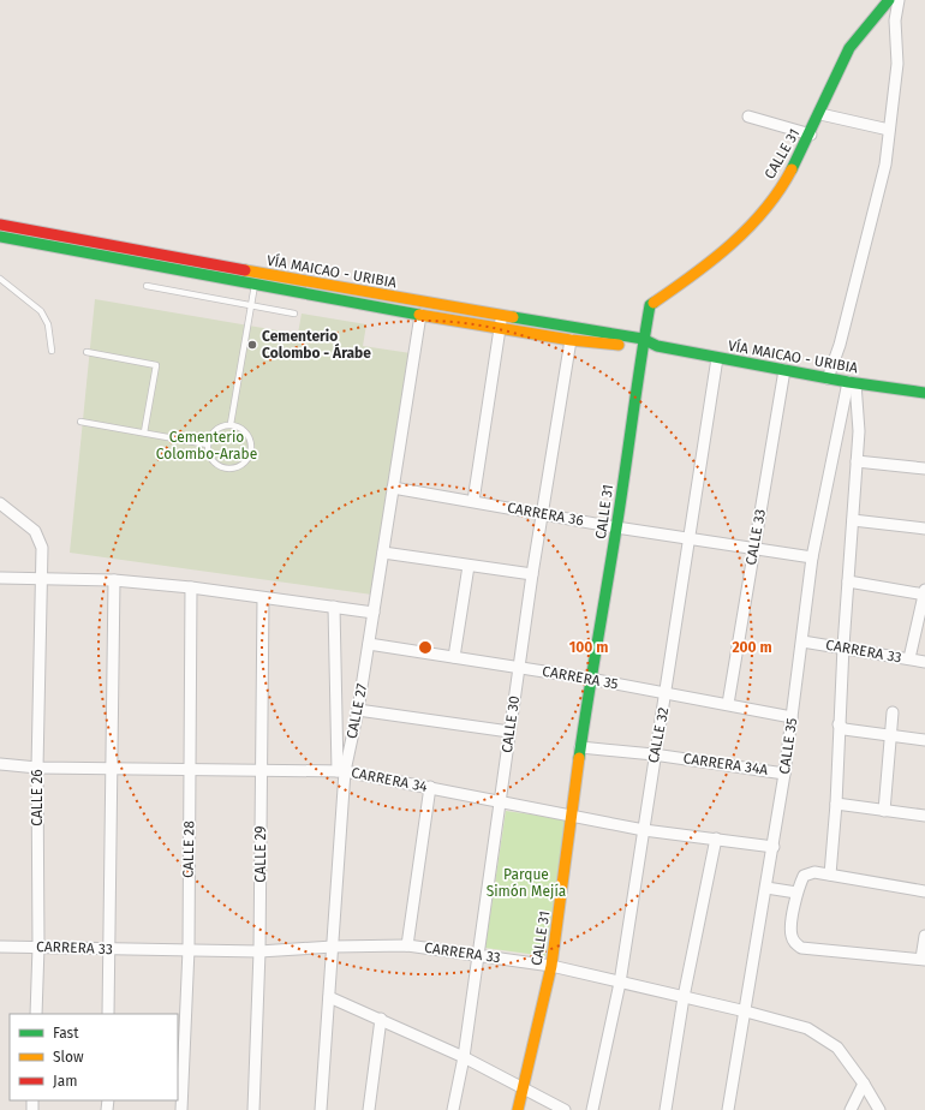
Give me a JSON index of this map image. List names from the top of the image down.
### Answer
{
  "streets": {
    "street": [
      "CALLE 31",
      "VÍA MAICAO - URIBIA",
      "CARRERA 36",
      "CALLE 33",
      "CARRERA 33",
      "CARRERA 35",
      "CALLE 27",
      "CALLE 30",
      "CALLE 32",
      "CALLE 35",
      "CARRERA 34A",
      "CARRERA 34",
      "CALLE 26",
      "CALLE 28",
      "CALLE 29"
    ]
  },
  "crossings": [
    ["CALLE 31", "VÍA MAICAO - URIBIA"],
    ["CALLE 31", "CARRERA 36"],
    ["CALLE 31", "CARRERA 33"],
    ["CALLE 31", "CARRERA 35"],
    ["CALLE 31", "CARRERA 34A"],
    ["CALLE 31", "CARRERA 34"],
    ["VÍA MAICAO - URIBIA", "CALLE 33"],
    ["VÍA MAICAO - URIBIA", "CALLE 27"],
    ["VÍA MAICAO - URIBIA", "CALLE 30"],
    ["VÍA MAICAO - URIBIA", "CALLE 32"],
    ["VÍA MAICAO - URIBIA", "CALLE 35"],
    ["CARRERA 36", "CALLE 33"],
    ["CARRERA 36", "CALLE 27"],
    ["CARRERA 36", "CALLE 30"],
    ["CARRERA 36", "CALLE 32"],
    ["CARRERA 36", "CALLE 35"],
    ["CALLE 33", "CARRERA 35"],
    ["CARRERA 33", "CALLE 27"],
    ["CARRERA 33", "CALLE 30"],
    ["CARRERA 33", "CALLE 32"],
    ["CARRERA 33", "CALLE 35"],
    ["CARRERA 33", "CALLE 26"],
    ["CARRERA 33", "CALLE 28"],
    ["CARRERA 33", "CALLE 29"],
    ["CARRERA 35", "CALLE 27"],
    ["CARRERA 35", "CALLE 30"],
    ["CARRERA 35", "CALLE 32"],
    ["CARRERA 35", "CALLE 35"],
    ["CALLE 27", "CARRERA 34"],
    ["CALLE 30", "CARRERA 34"],
    ["CALLE 32", "CARRERA 34A"],
    ["CALLE 32", "CARRERA 34"],
    ["CALLE 35", "CARRERA 34A"],
    ["CALLE 35", "CARRERA 34"],
    ["CARRERA 34", "CALLE 26"],
    ["CARRERA 34", "CALLE 28"],
    ["CARRERA 34", "CALLE 29"]
  ],
  "parks": ["Cementerio Colombo-Arabe", "Parque Simón Mejía"],
  "places": ["Cementerio Colombo - Árabe"],
  "legend": ["Fast", "Slow", "Jam"],
  "rings": ["100 m", "200 m"]
}
